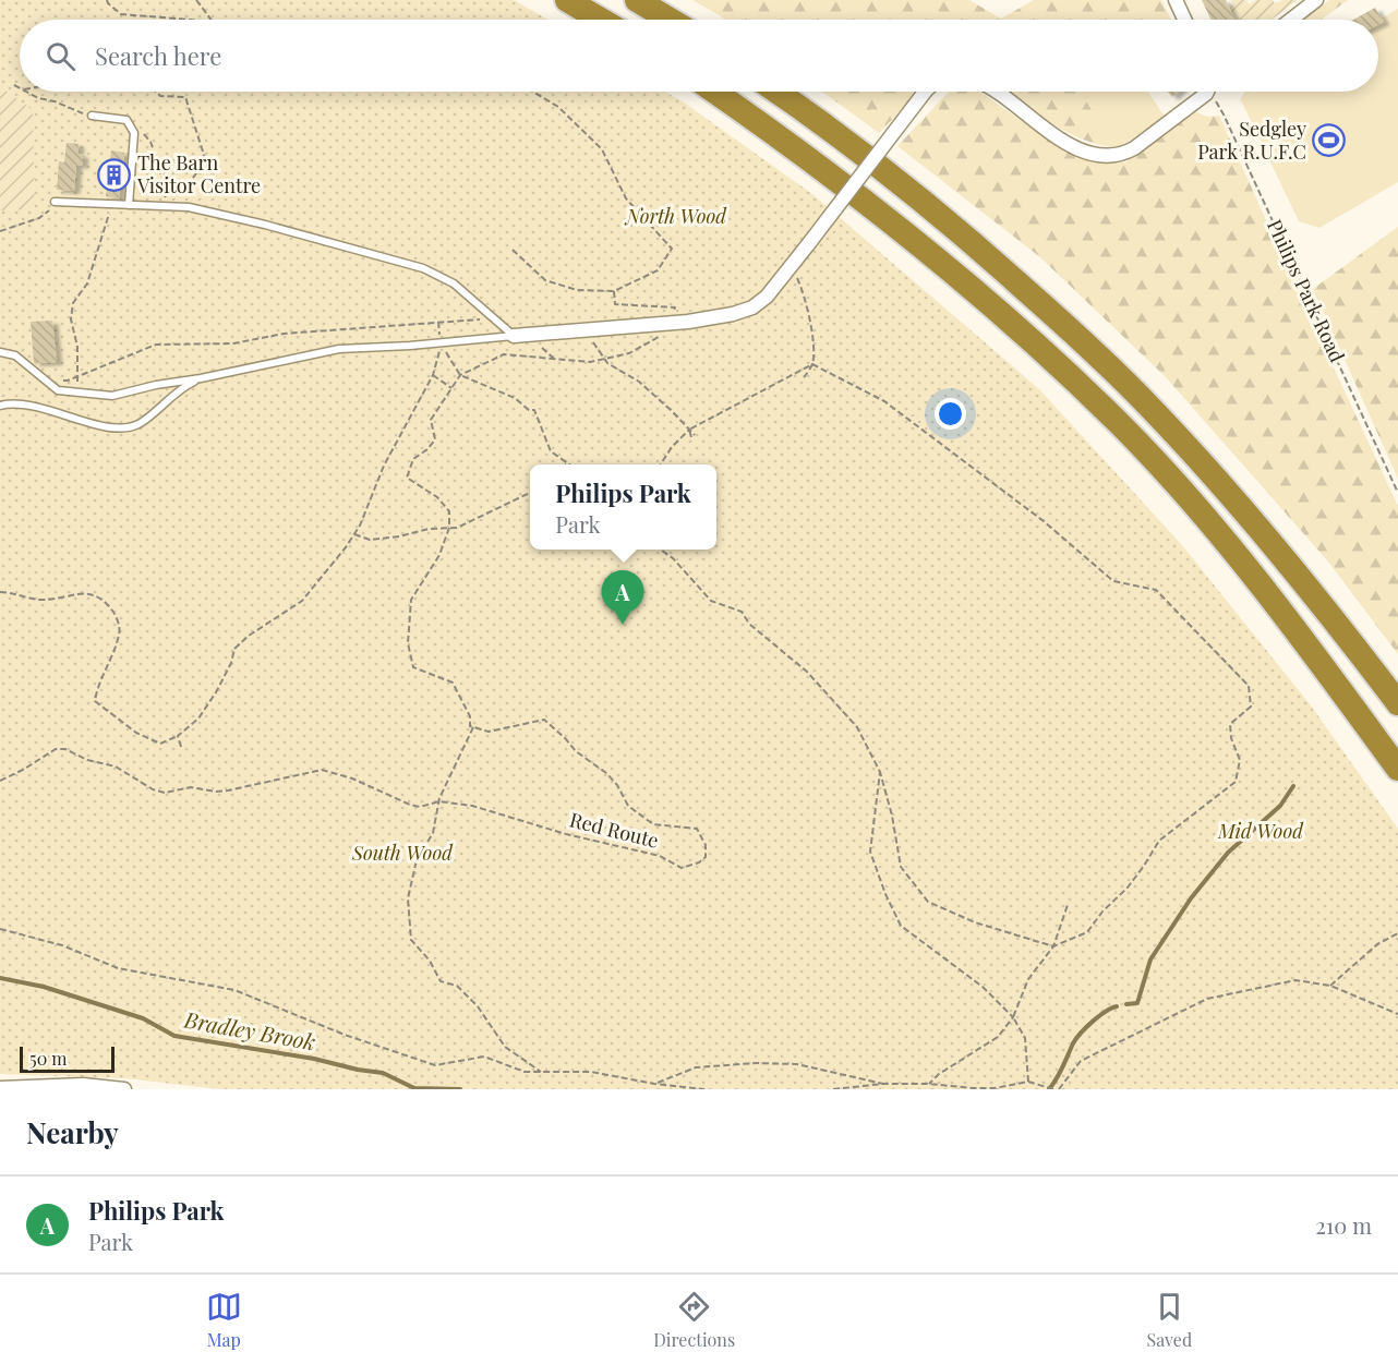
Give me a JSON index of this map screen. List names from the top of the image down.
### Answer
{
  "streets": {
    "path": ["Philips Park Road", "Red Route"]
  },
  "water": ["Bradley Brook"],
  "parks": ["North Wood", "Mid Wood", "South Wood"],
  "places": {
    "sports": ["Sedgley Park R.U.F.C"],
    "building": ["The Barn Visitor Centre"]
  },
  "scale_bar": "50 m",
  "page": {
    "search": "Search here",
    "popup": ["Philips Park", "Park"],
    "pins": "A",
    "scale": "50 m",
    "heading": "Nearby",
    "list": [
      {
        "mark": "A",
        "name": "Philips Park",
        "note": "Park",
        "value": "210 m"
      }
    ],
    "nav": ["Map", "Directions", "Saved"]
  }
}
